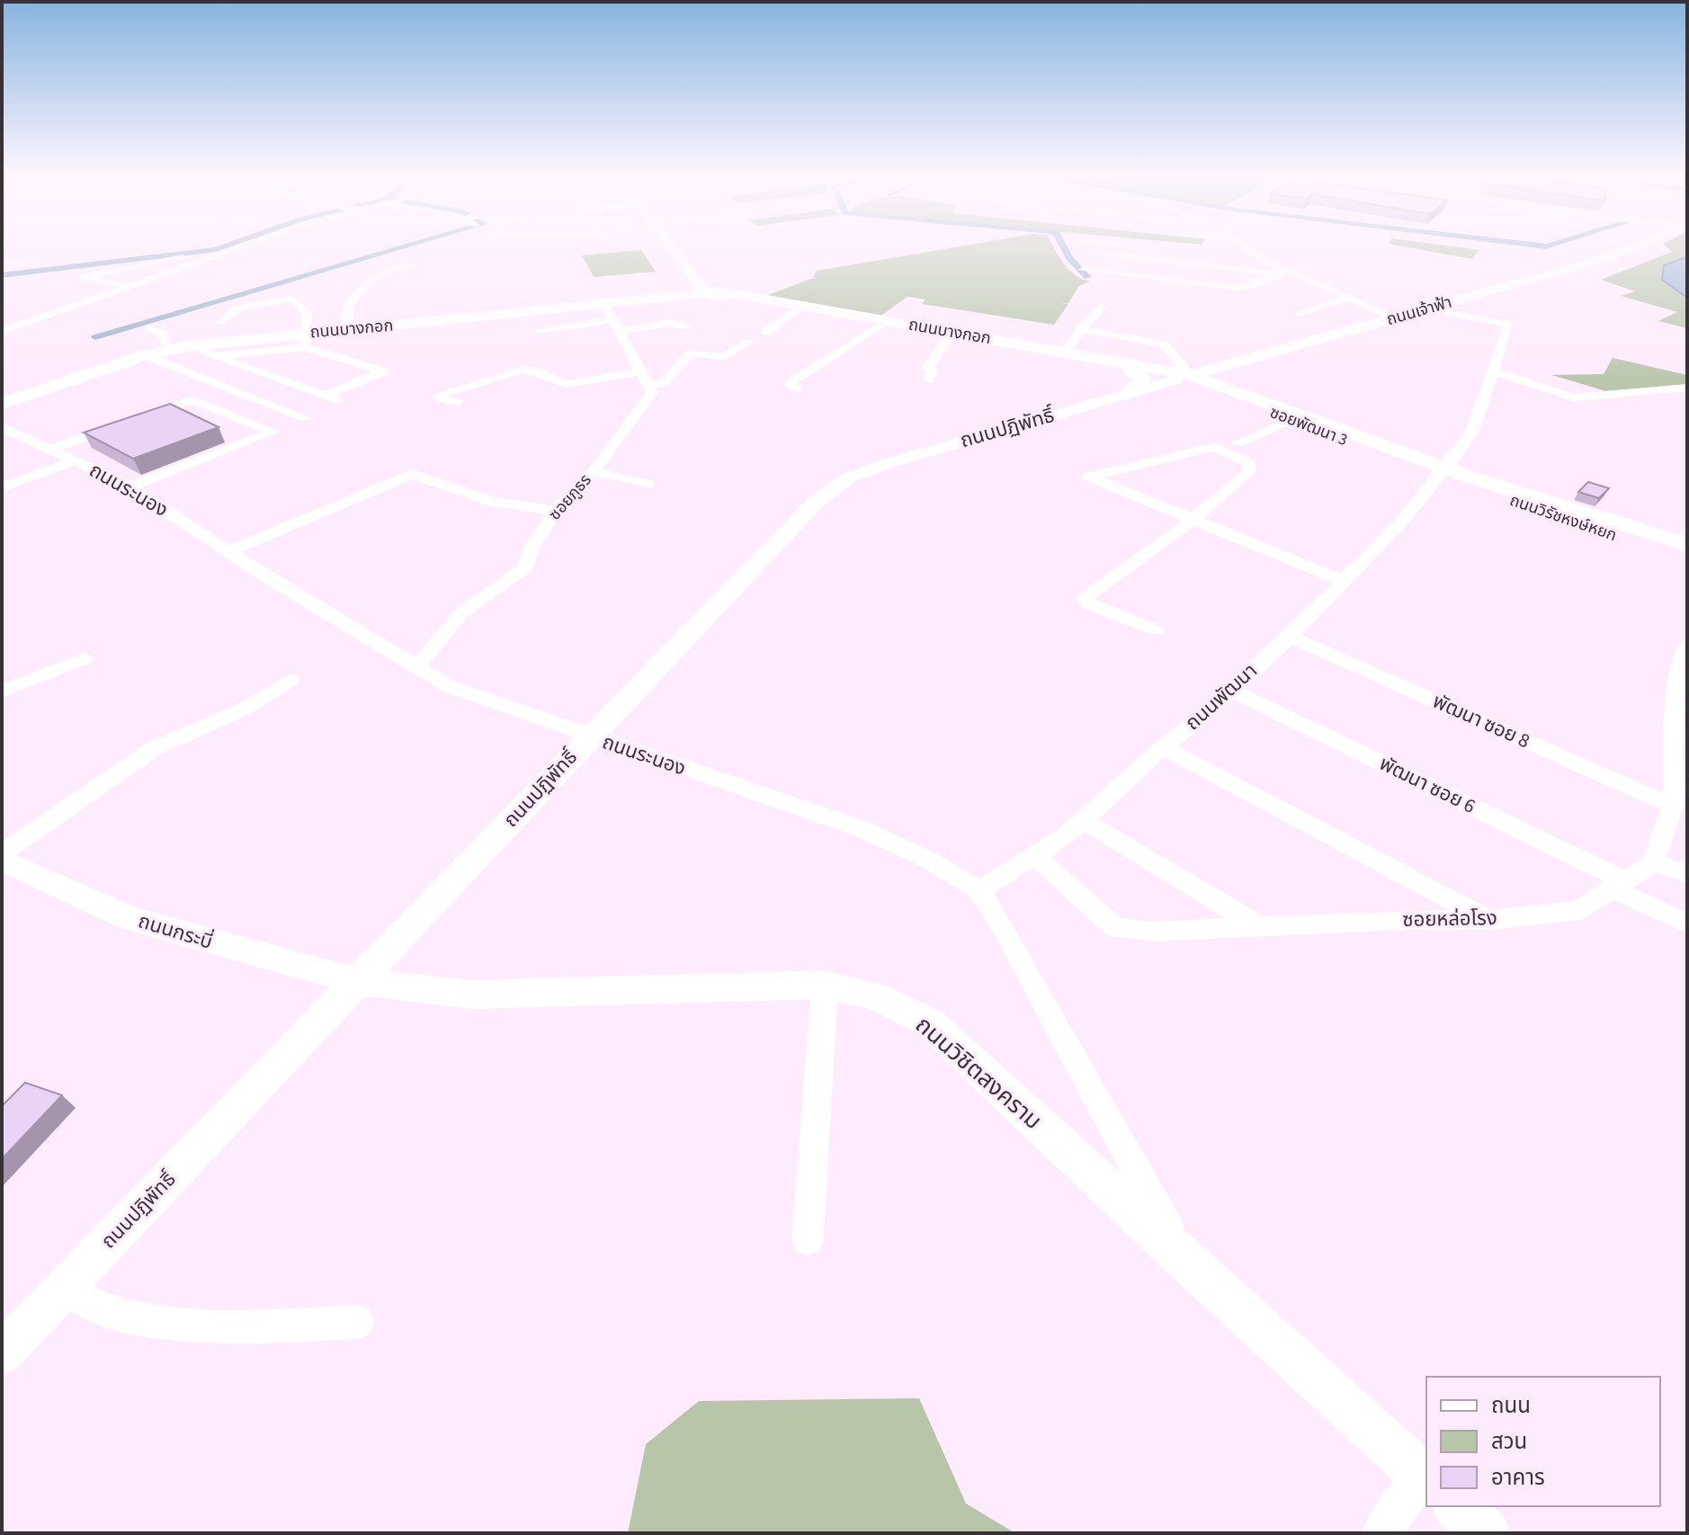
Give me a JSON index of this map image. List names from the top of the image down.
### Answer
{
  "streets": {
    "main road": [
      "ถนนเจ้าฟ้า",
      "ถนนบางกอก",
      "ซอยพัฒนา 3",
      "ถนนวิรัชหงษ์หยก"
    ],
    "street": [
      "ถนนปฏิพัทธิ์",
      "ถนนระนอง",
      "ซอยภูธร",
      "ถนนพัฒนา",
      "พัฒนา ซอย 8",
      "พัฒนา ซอย 6",
      "ซอยหล่อโรง",
      "ถนนกระบี่",
      "ถนนวิชิตสงคราม"
    ]
  },
  "crossings": [
    ["ถนนเจ้าฟ้า", "ถนนบางกอก"],
    ["ถนนเจ้าฟ้า", "ซอยพัฒนา 3"],
    ["ถนนเจ้าฟ้า", "ถนนปฏิพัทธิ์"],
    ["ถนนเจ้าฟ้า", "ถนนพัฒนา"],
    ["ถนนบางกอก", "ซอยพัฒนา 3"],
    ["ถนนบางกอก", "ถนนปฏิพัทธิ์"],
    ["ซอยพัฒนา 3", "ถนนปฏิพัทธิ์"],
    ["ถนนปฏิพัทธิ์", "ถนนระนอง"],
    ["ถนนปฏิพัทธิ์", "ถนนกระบี่"],
    ["ถนนปฏิพัทธิ์", "ถนนวิชิตสงคราม"],
    ["ถนนระนอง", "ซอยภูธร"],
    ["ถนนระนอง", "ถนนพัฒนา"],
    ["ถนนระนอง", "ถนนวิชิตสงคราม"],
    ["ถนนวิรัชหงษ์หยก", "ถนนพัฒนา"],
    ["ถนนพัฒนา", "พัฒนา ซอย 8"],
    ["ถนนพัฒนา", "พัฒนา ซอย 6"],
    ["ถนนพัฒนา", "ซอยหล่อโรง"],
    ["พัฒนา ซอย 6", "ซอยหล่อโรง"],
    ["ถนนกระบี่", "ถนนวิชิตสงคราม"]
  ],
  "legend": ["ถนน", "สวน", "อาคาร"]
}
